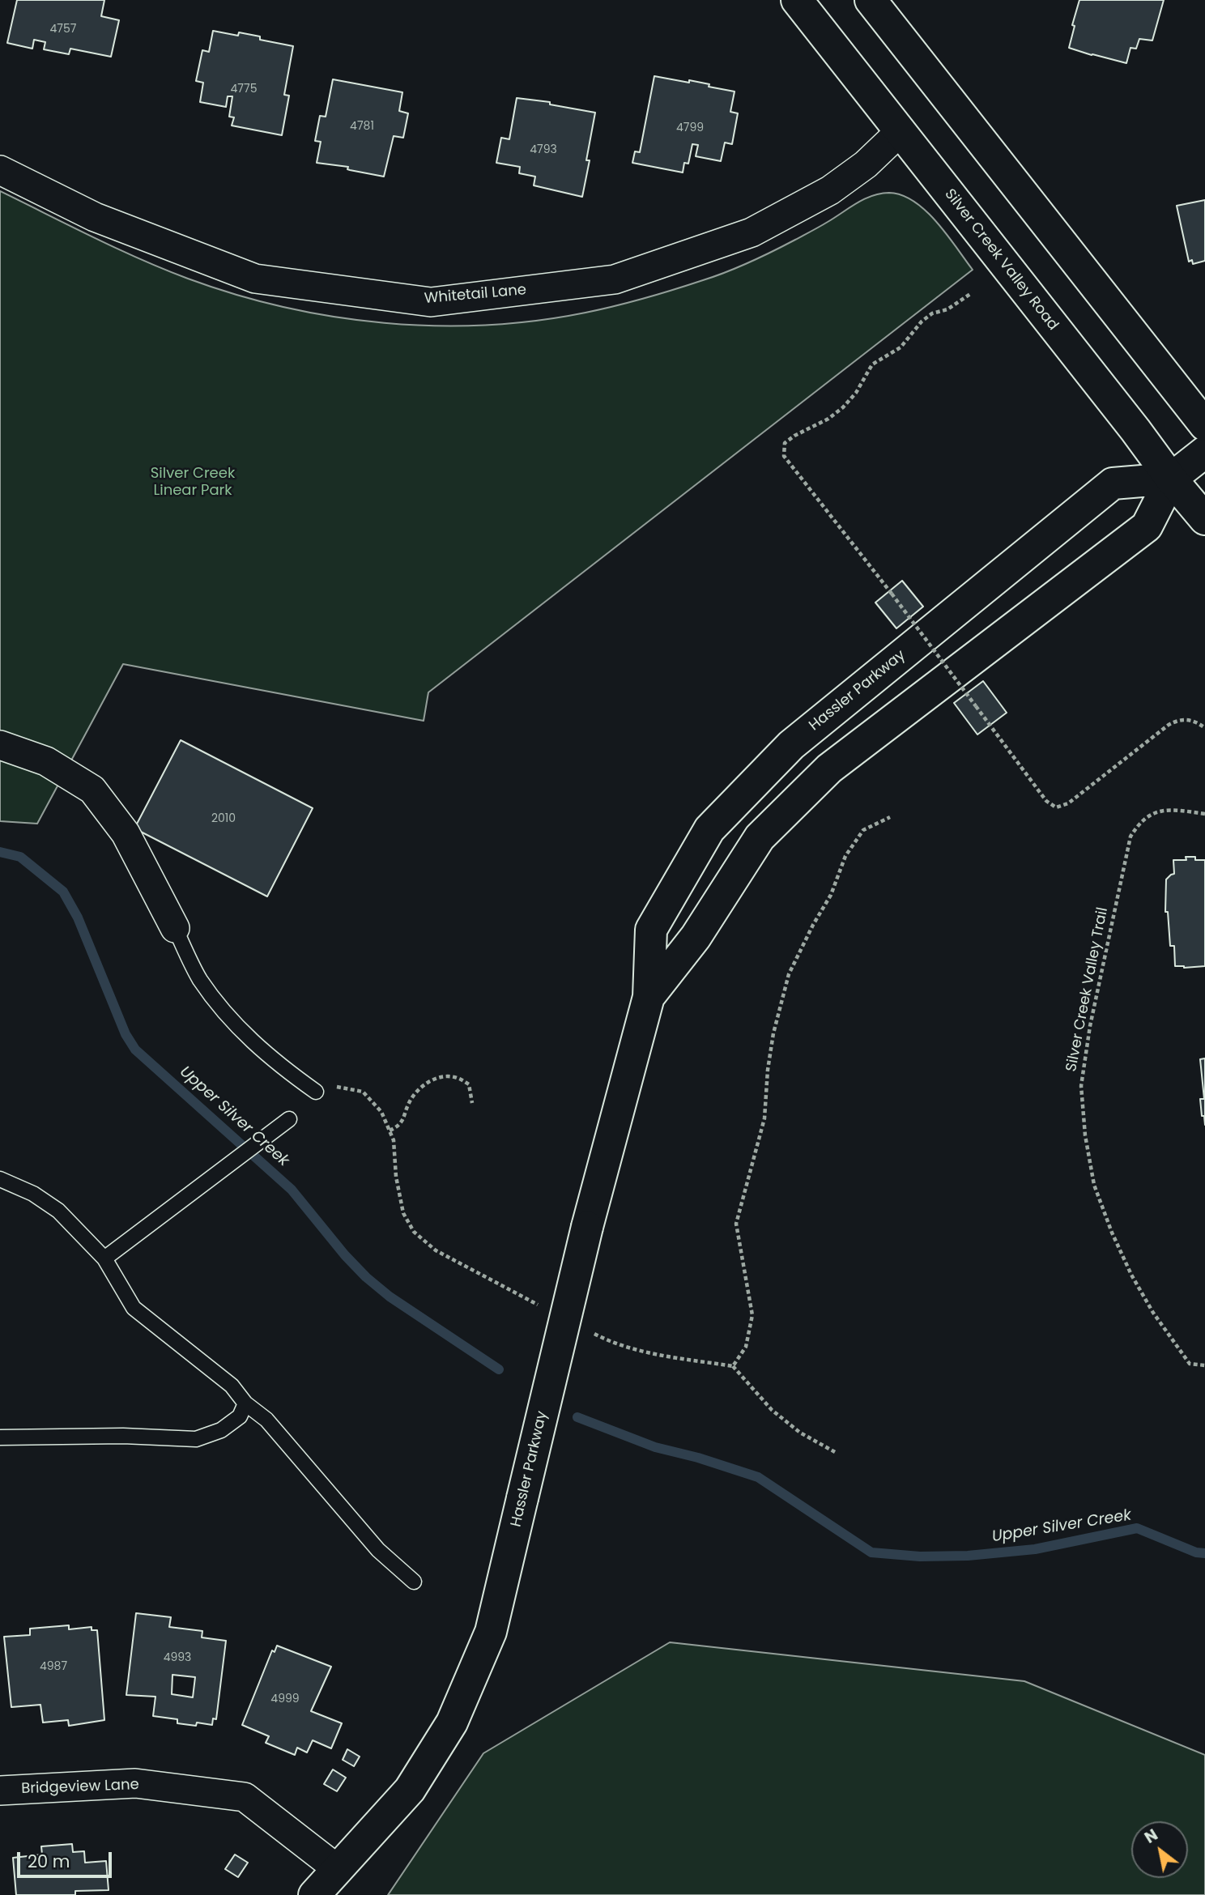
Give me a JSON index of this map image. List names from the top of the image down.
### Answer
{
  "streets": {
    "street": [
      "Silver Creek Valley Road",
      "Whitetail Lane",
      "Hassler Parkway",
      "Bridgeview Lane"
    ],
    "path": ["Silver Creek Valley Trail"]
  },
  "crossings": [
    ["Silver Creek Valley Road", "Whitetail Lane"],
    ["Silver Creek Valley Road", "Hassler Parkway"],
    ["Hassler Parkway", "Bridgeview Lane"]
  ],
  "water": ["Upper Silver Creek"],
  "parks": ["Silver Creek Linear Park"],
  "house_numbers": [
    "4757",
    "4775",
    "4781",
    "4799",
    "4793",
    "2010",
    "4993",
    "4987",
    "4999"
  ],
  "scale_bar": "20 m",
  "north": "top left"
}
